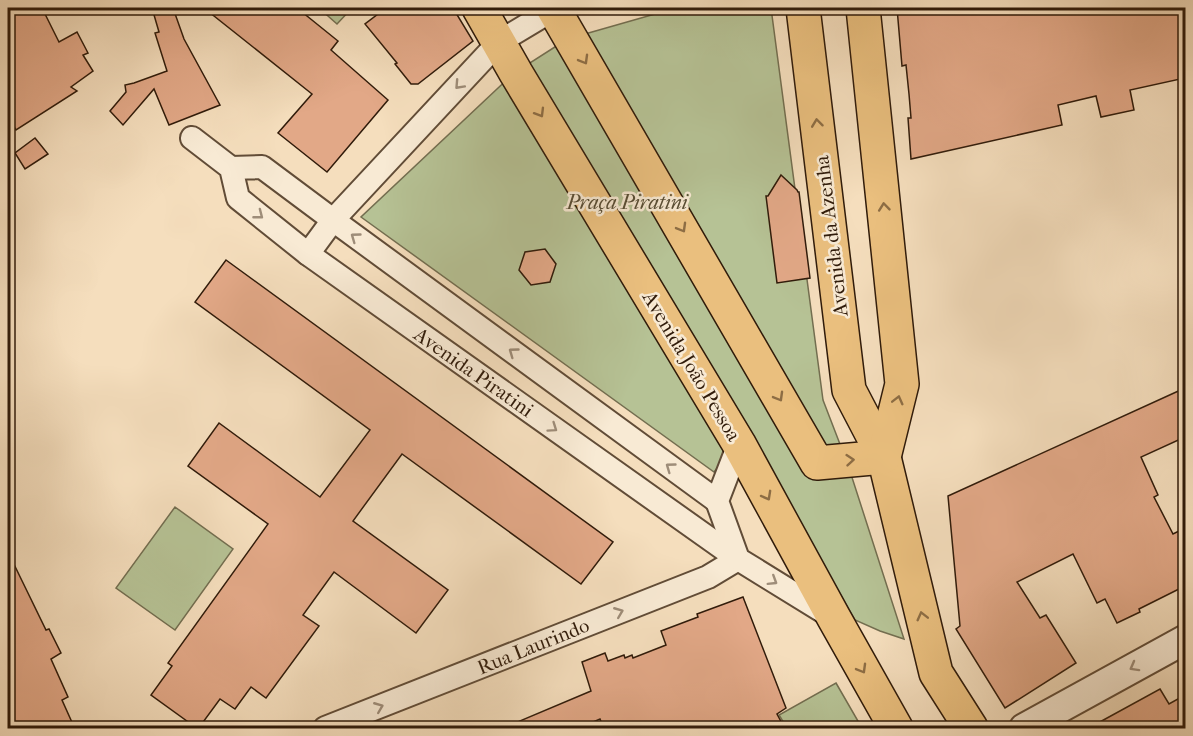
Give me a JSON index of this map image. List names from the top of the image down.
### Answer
{
  "streets": {
    "main road": ["Avenida da Azenha", "Avenida João Pessoa"],
    "street": ["Avenida Piratini", "Rua Laurindo"]
  },
  "crossings": [
    ["Avenida João Pessoa", "Avenida Piratini"],
    ["Avenida Piratini", "Rua Laurindo"]
  ],
  "one_way": ["Avenida da Azenha", "Rua Laurindo"],
  "parks": ["Praça Piratini"]
}
